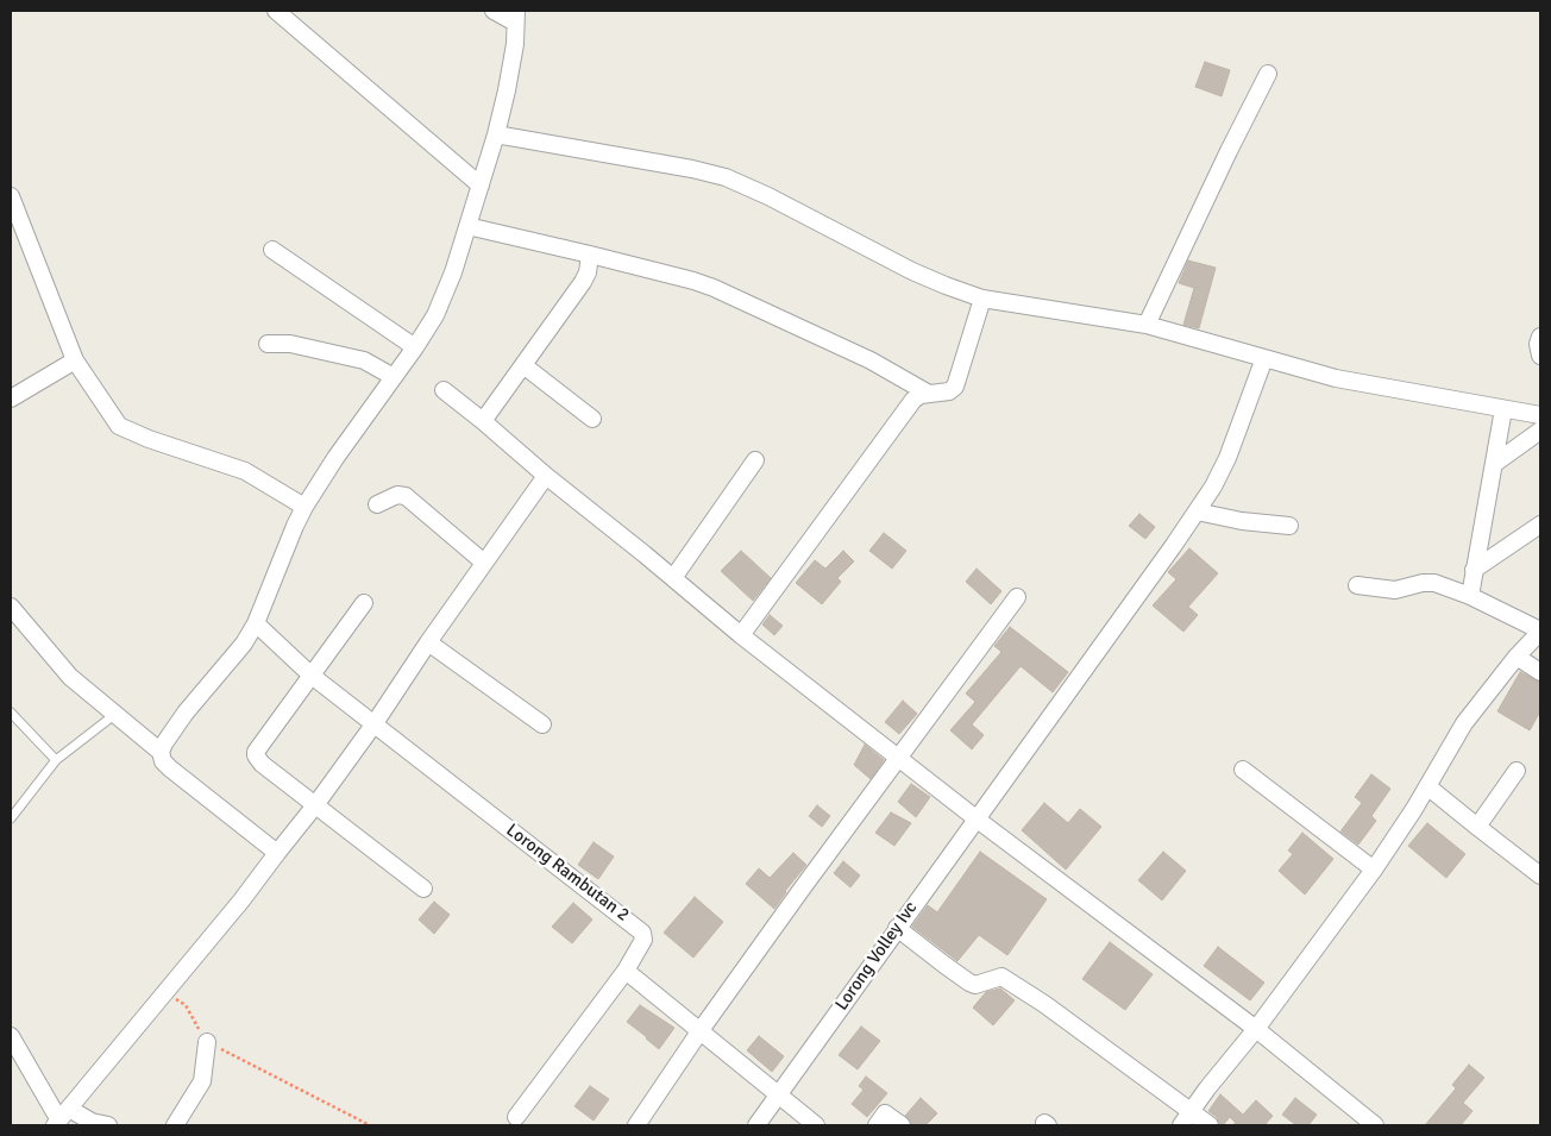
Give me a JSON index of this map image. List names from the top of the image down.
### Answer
{
  "streets": {
    "street": ["Lorong Rambutan 2", "Lorong Volley Ivc"]
  }
}
